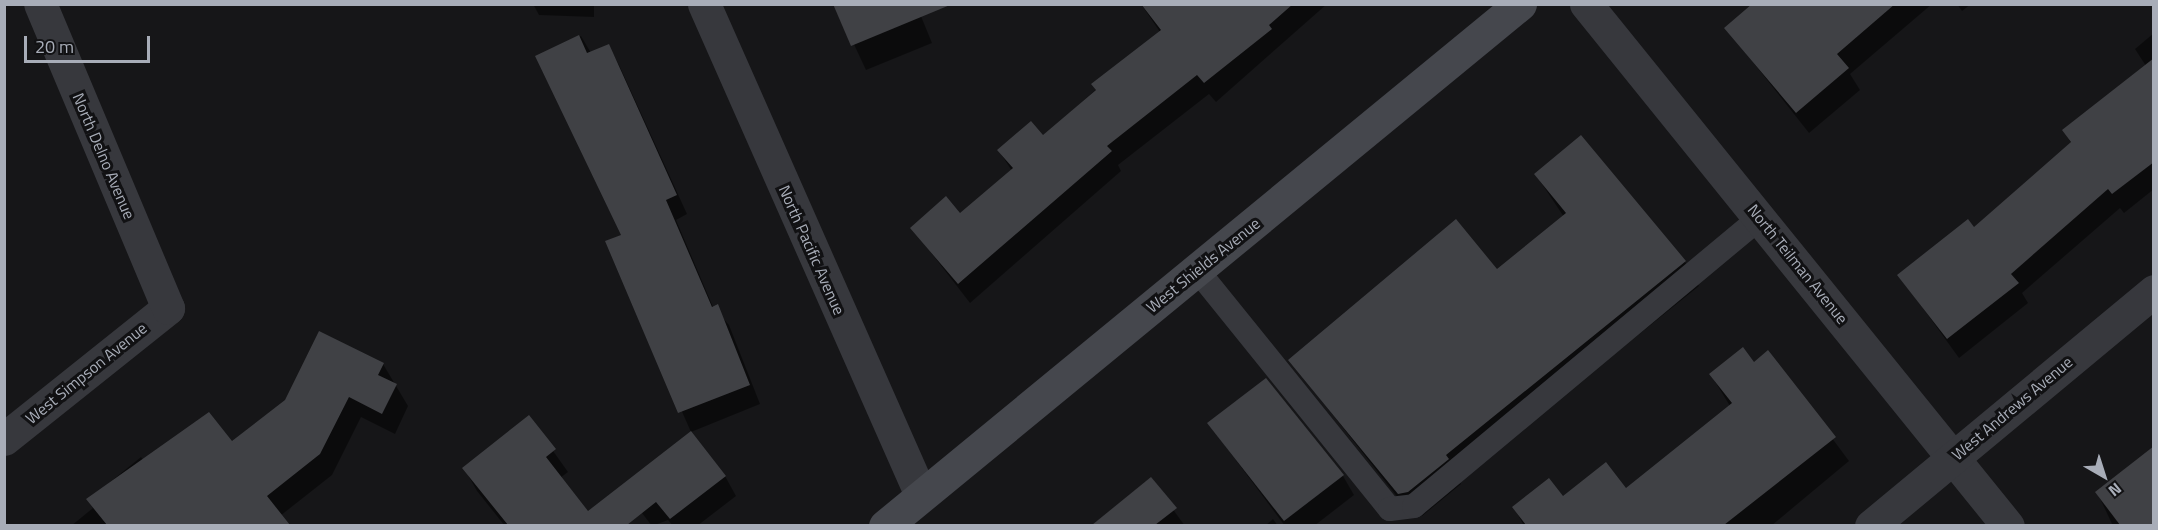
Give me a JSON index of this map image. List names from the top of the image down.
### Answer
{
  "streets": {
    "main road": ["West Shields Avenue"],
    "street": [
      "North Delno Avenue",
      "North Pacific Avenue",
      "North Teilman Avenue",
      "West Simpson Avenue",
      "West Andrews Avenue"
    ]
  },
  "crossings": [
    ["North Delno Avenue", "West Simpson Avenue"],
    ["North Pacific Avenue", "West Shields Avenue"],
    ["North Teilman Avenue", "West Andrews Avenue"]
  ],
  "scale_bar": "20 m",
  "north": "bottom right"
}
